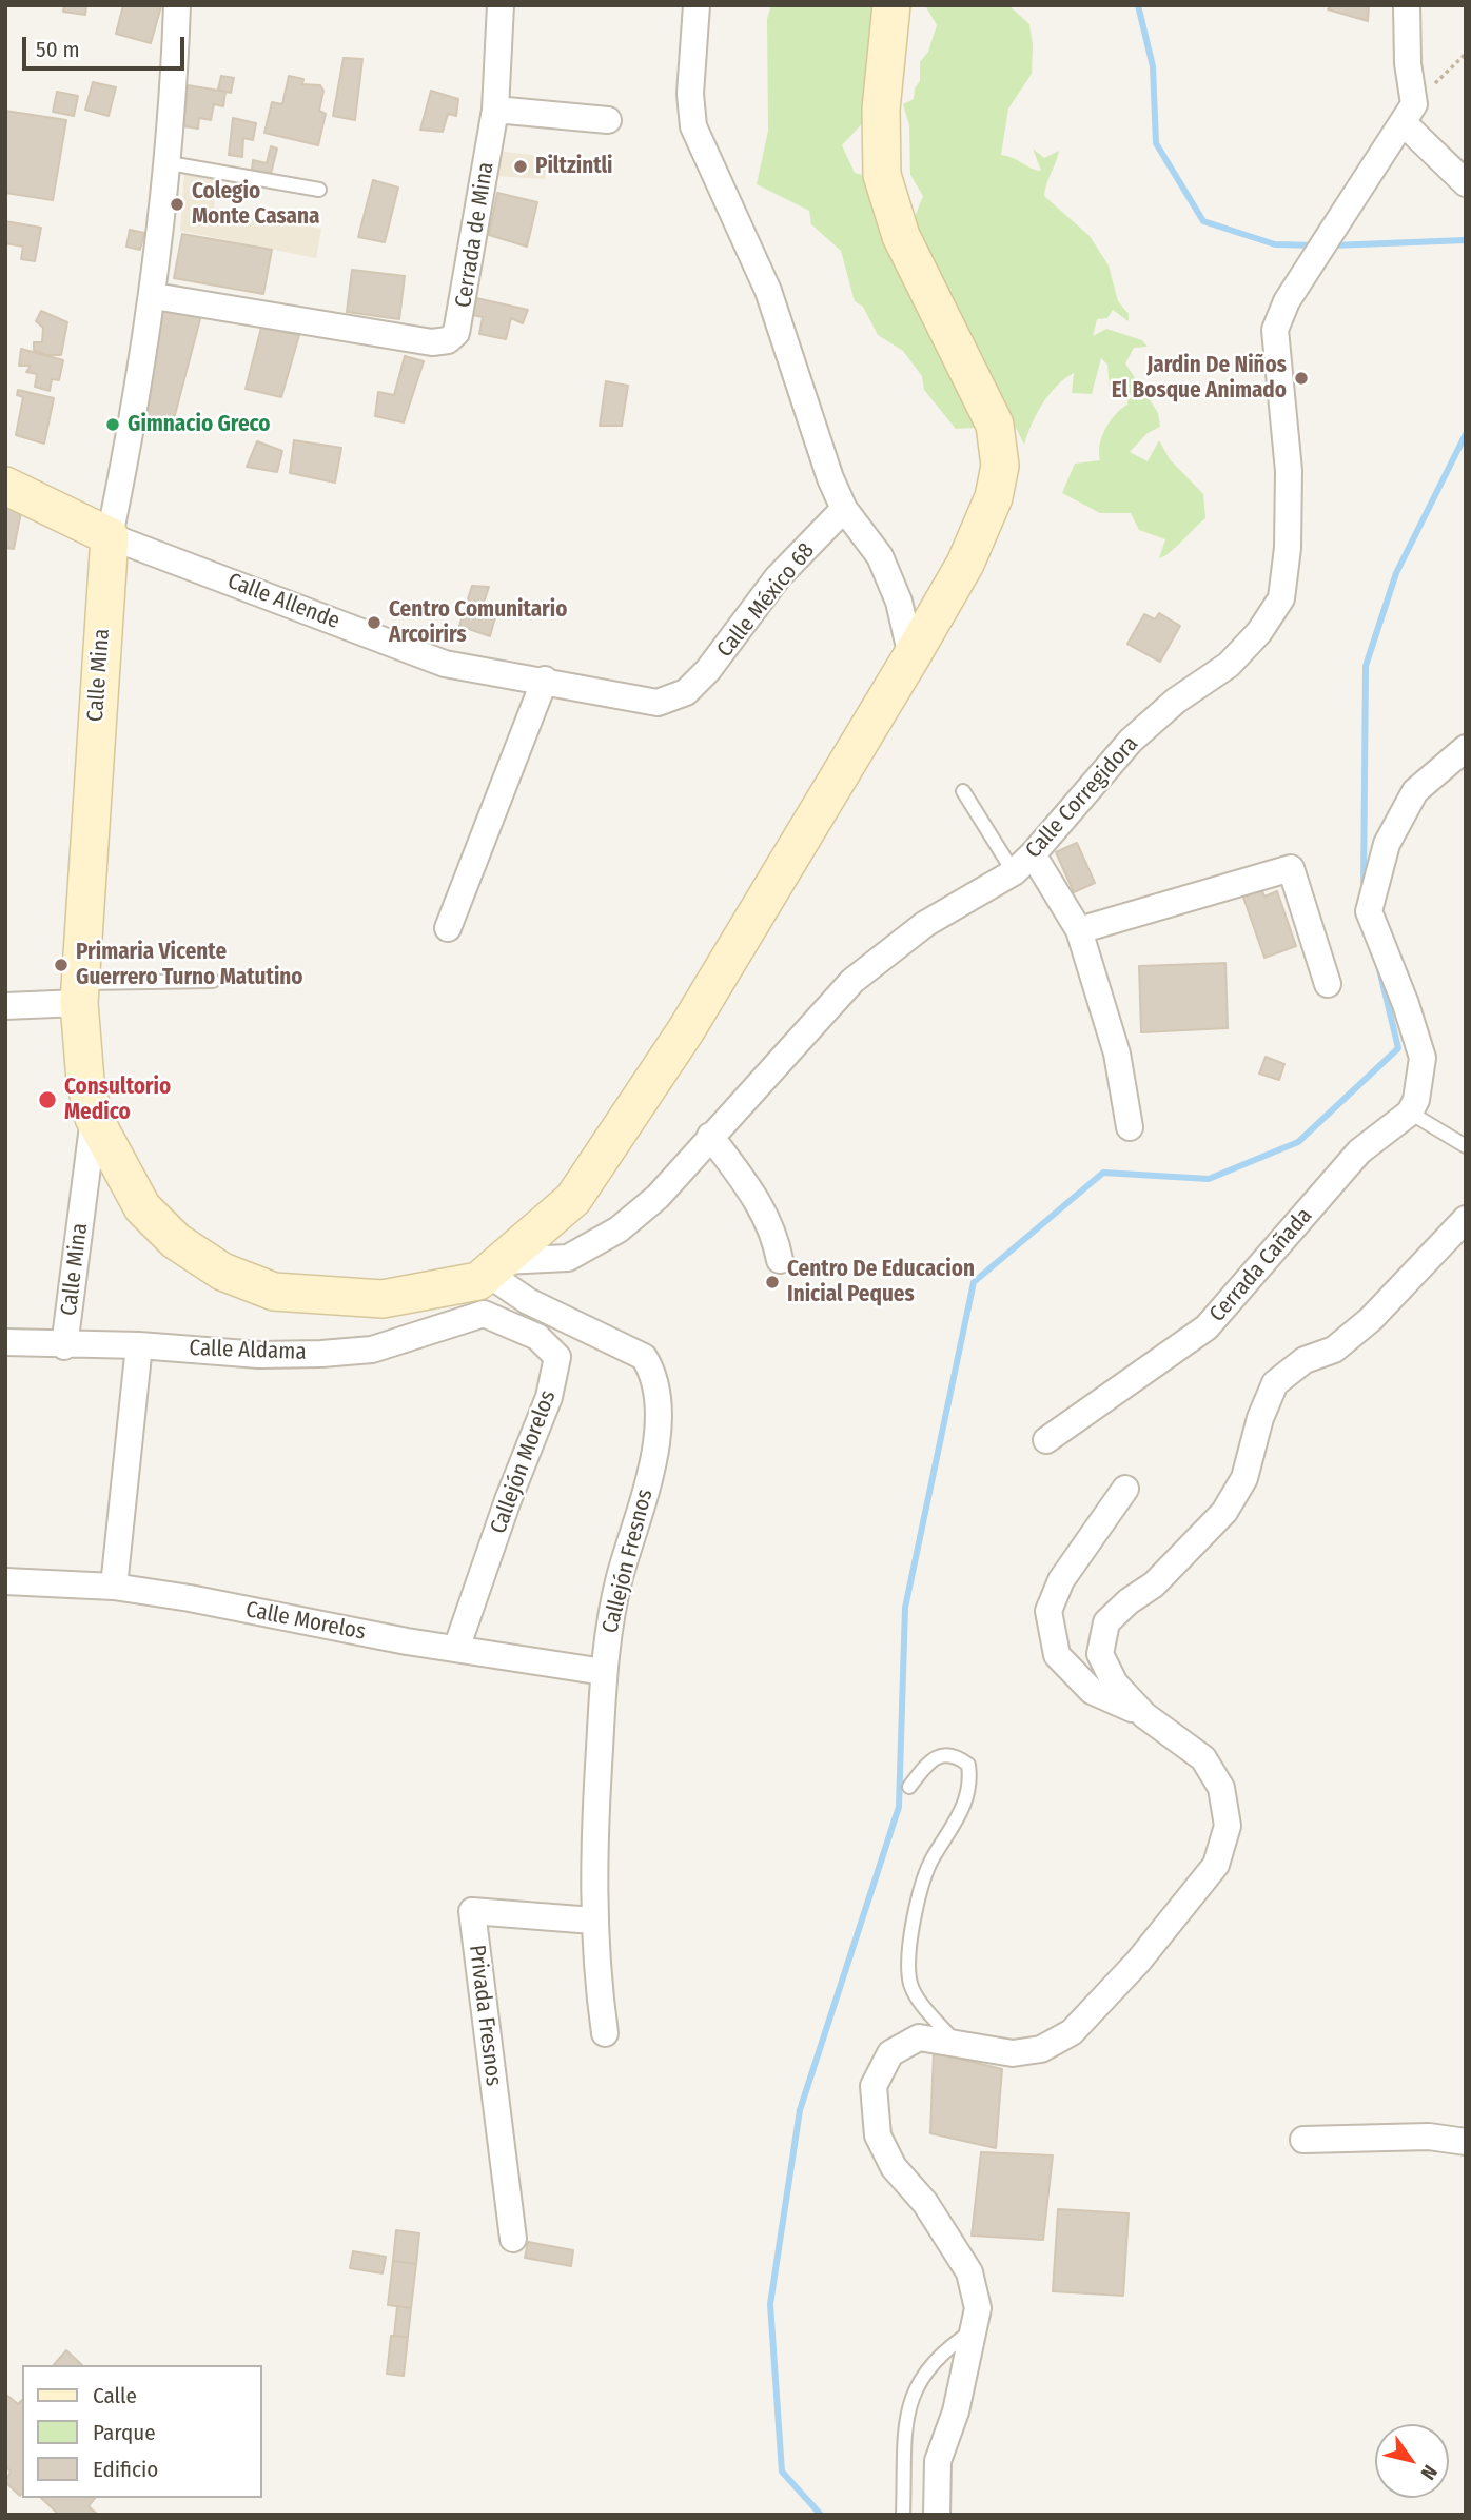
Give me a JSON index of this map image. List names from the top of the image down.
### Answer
{
  "streets": {
    "street": [
      "Cerrada de Mina",
      "Calle México 68",
      "Calle Allende",
      "Calle Mina",
      "Calle Corregidora",
      "Cerrada Cañada",
      "Calle Aldama",
      "Callejón Morelos",
      "Callejón Fresnos",
      "Calle Morelos",
      "Privada Fresnos"
    ]
  },
  "crossings": [
    ["Cerrada de Mina", "Calle Mina"],
    ["Calle México 68", "Calle Allende"],
    ["Calle Allende", "Calle Mina"],
    ["Calle Mina", "Calle Aldama"],
    ["Calle Corregidora", "Calle Aldama"],
    ["Calle Corregidora", "Callejón Morelos"],
    ["Calle Corregidora", "Callejón Fresnos"],
    ["Calle Aldama", "Callejón Morelos"],
    ["Calle Aldama", "Callejón Fresnos"],
    ["Callejón Morelos", "Callejón Fresnos"],
    ["Callejón Morelos", "Calle Morelos"],
    ["Callejón Fresnos", "Calle Morelos"],
    ["Callejón Fresnos", "Privada Fresnos"]
  ],
  "places": [
    "Piltzintli",
    "Colegio Monte Casana",
    "Jardin De Niños El Bosque Animado",
    "Gimnacio Greco",
    "Centro Comunitario Arcoirirs",
    "Primaria Vicente Guerrero Turno Matutino",
    "Consultorio Medico",
    "Centro De Educacion Inicial Peques"
  ],
  "legend": ["Calle", "Parque", "Edificio"],
  "scale_bar": "50 m",
  "north": "bottom right"
}
